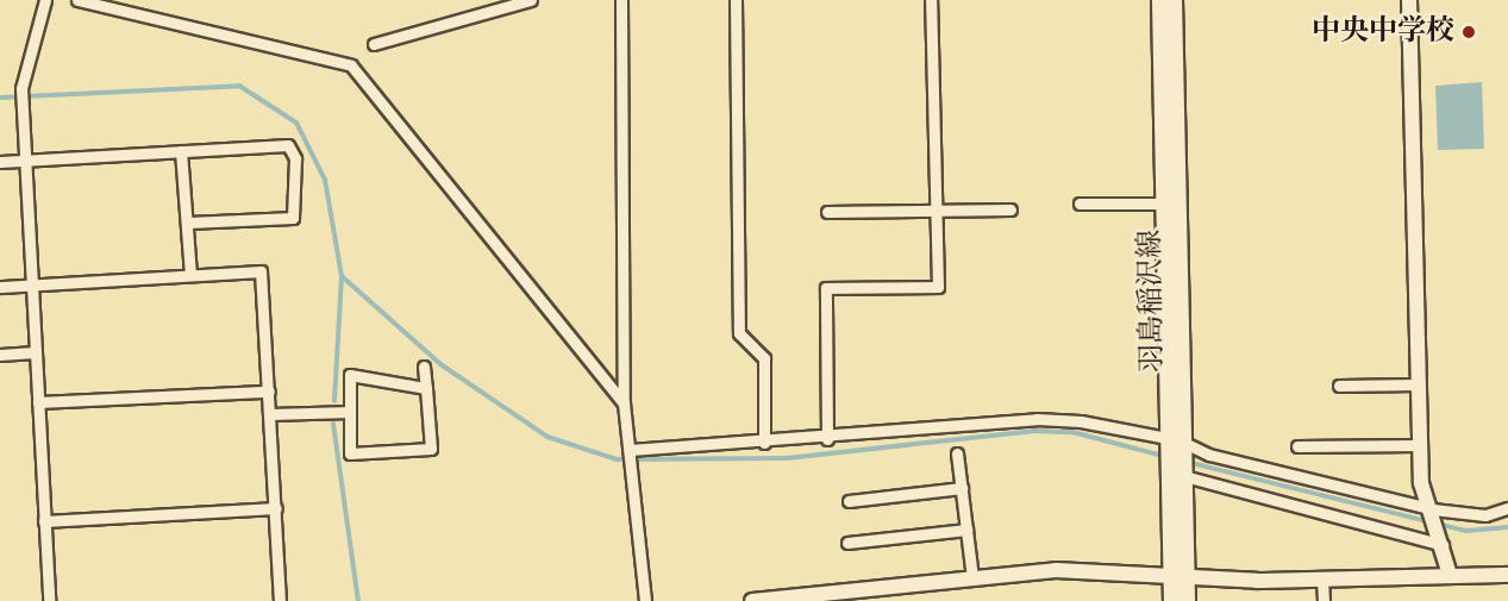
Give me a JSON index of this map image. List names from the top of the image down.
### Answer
{
  "streets": {
    "main road": ["羽島稲沢線"]
  },
  "places": ["中央中学校"]
}
